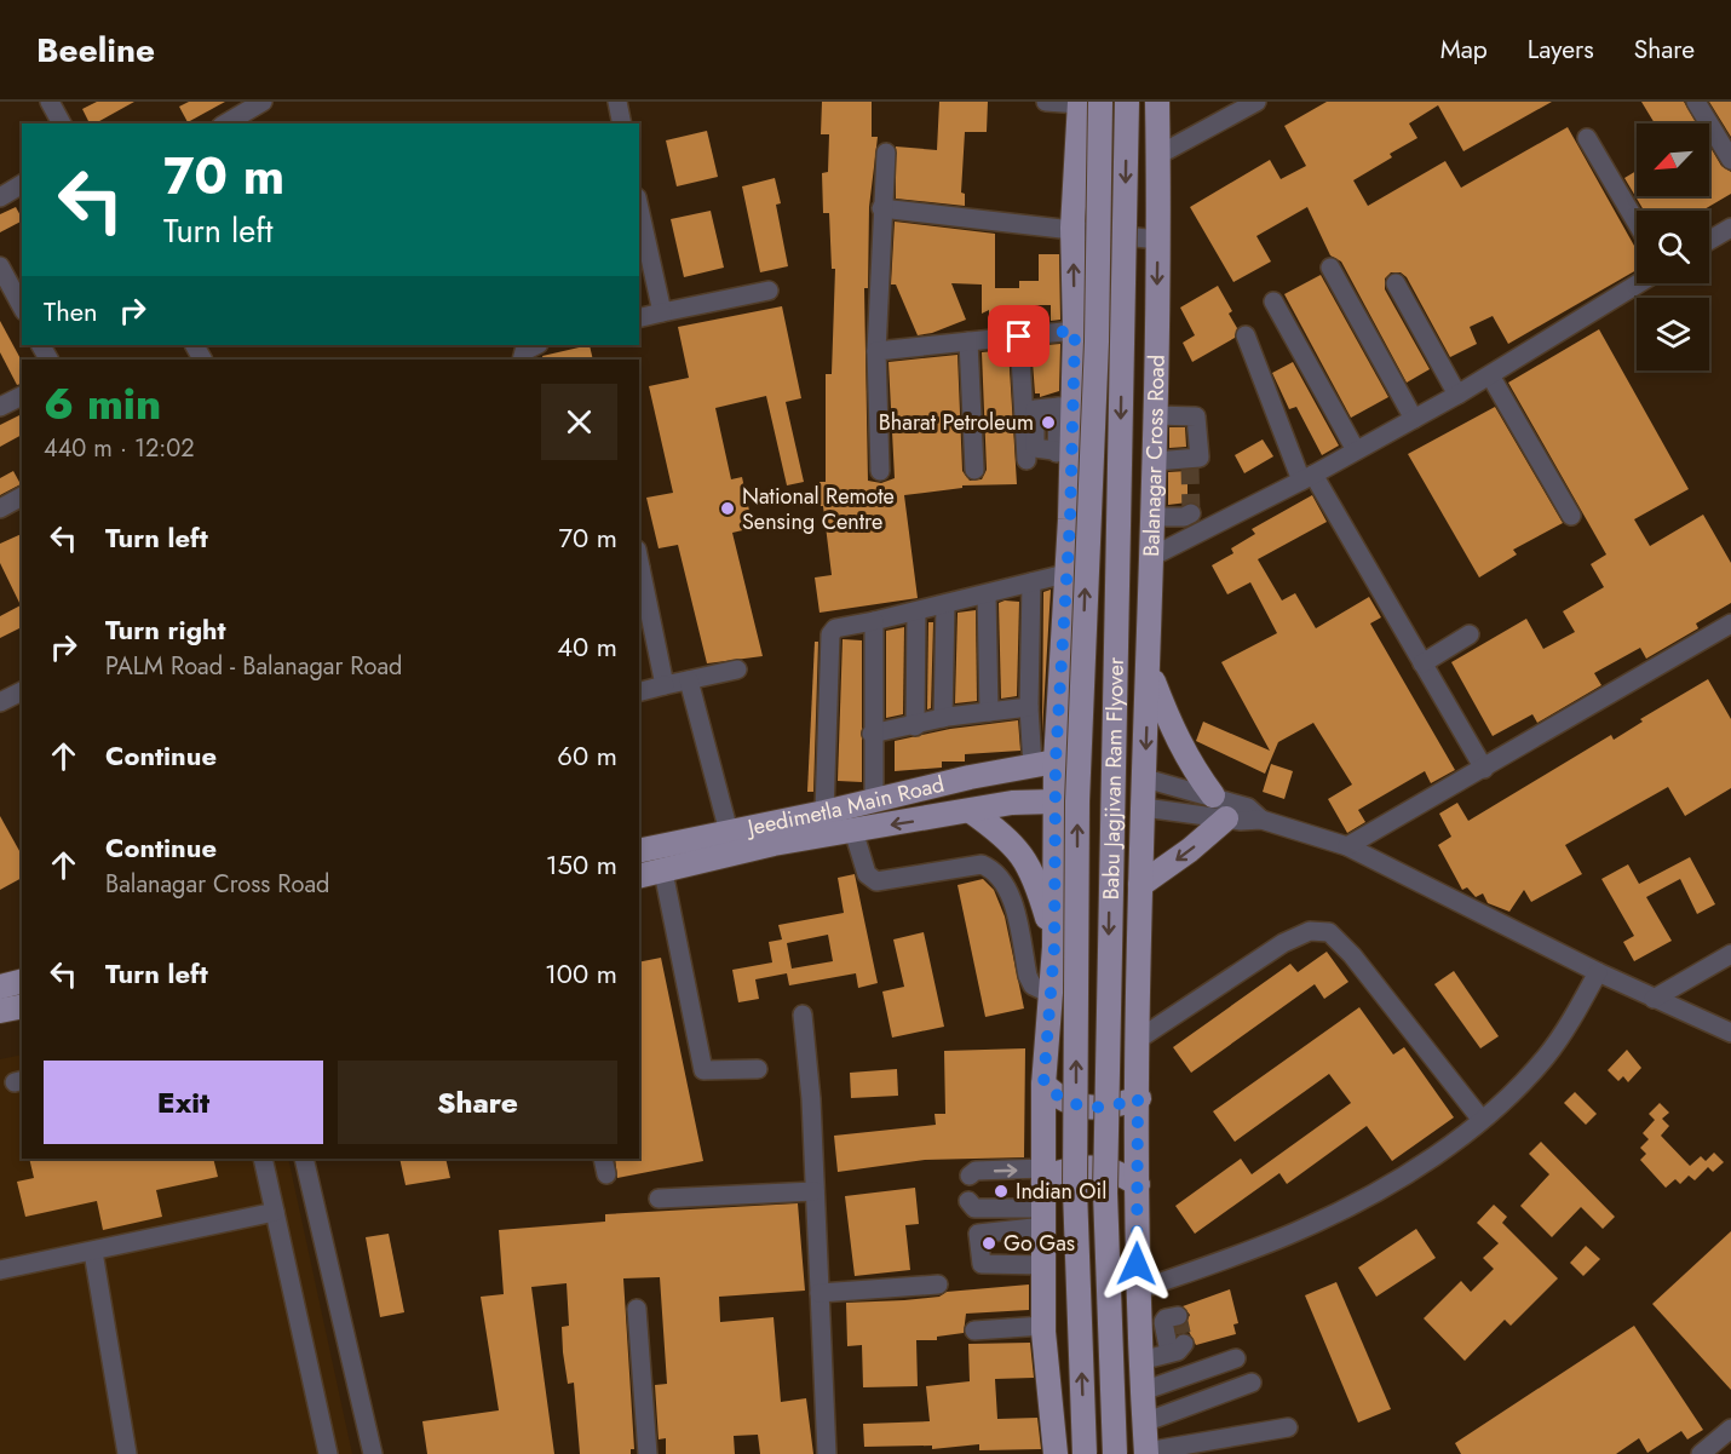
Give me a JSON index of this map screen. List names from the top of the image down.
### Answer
{
  "streets": {
    "main road": ["Balanagar Cross Road", "Babu Jagjivan Ram Flyover", "Jeedimetla Main Road"]
  },
  "places": [
    "Bharat Petroleum",
    "National Remote Sensing Centre",
    "Indian Oil",
    "Go Gas"
  ],
  "north": "bottom left",
  "page": {
    "header": "Beeline",
    "nav": ["Map", "Layers", "Share"],
    "turn": ["70 m", "Turn left"],
    "then": "Then",
    "heading": ["6 min", "440 m · 12:02"],
    "list": [
      {
        "name": "Turn left",
        "value": "70 m"
      },
      {
        "name": "Turn right",
        "note": "PALM Road - Balanagar Road",
        "value": "40 m"
      },
      {
        "name": "Continue",
        "value": "60 m"
      },
      {
        "name": "Continue",
        "note": "Balanagar Cross Road",
        "value": "150 m"
      },
      {
        "name": "Turn left",
        "value": "100 m"
      }
    ],
    "buttons": ["Exit", "Share"]
  }
}
